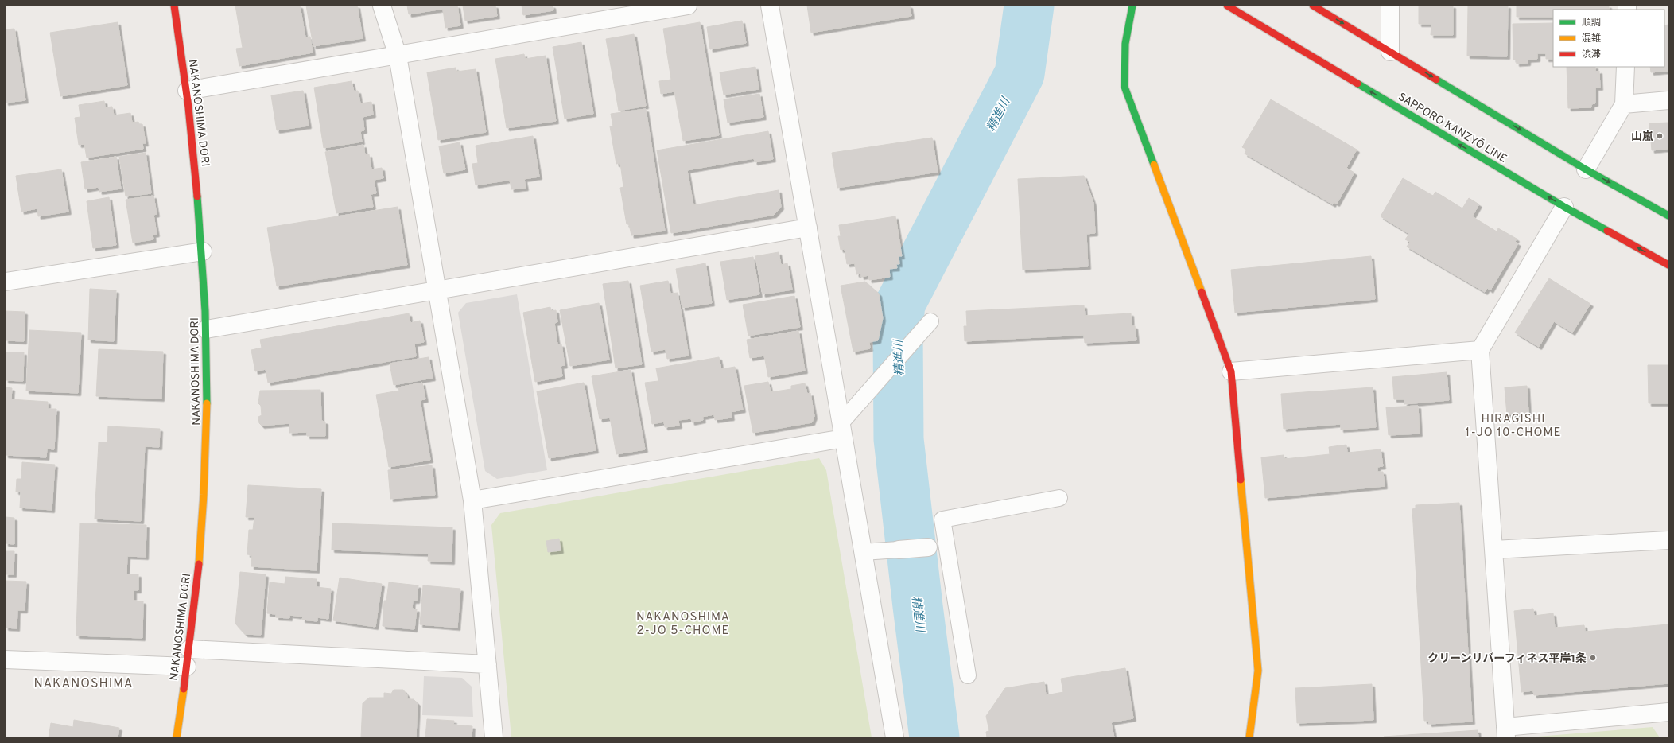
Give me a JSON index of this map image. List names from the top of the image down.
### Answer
{
  "streets": {
    "street": ["NAKANOSHIMA DORI", "SAPPORO KANZYŌ LINE"]
  },
  "districts": ["HIRAGISHI 1-JO 10-CHOME", "NAKANOSHIMA 2-JO 5-CHOME", "NAKANOSHIMA"],
  "water": ["精進川"],
  "places": ["山嵐", "クリーンリバーフィネス平岸1条"],
  "legend": ["順調", "混雑", "渋滞"]
}
